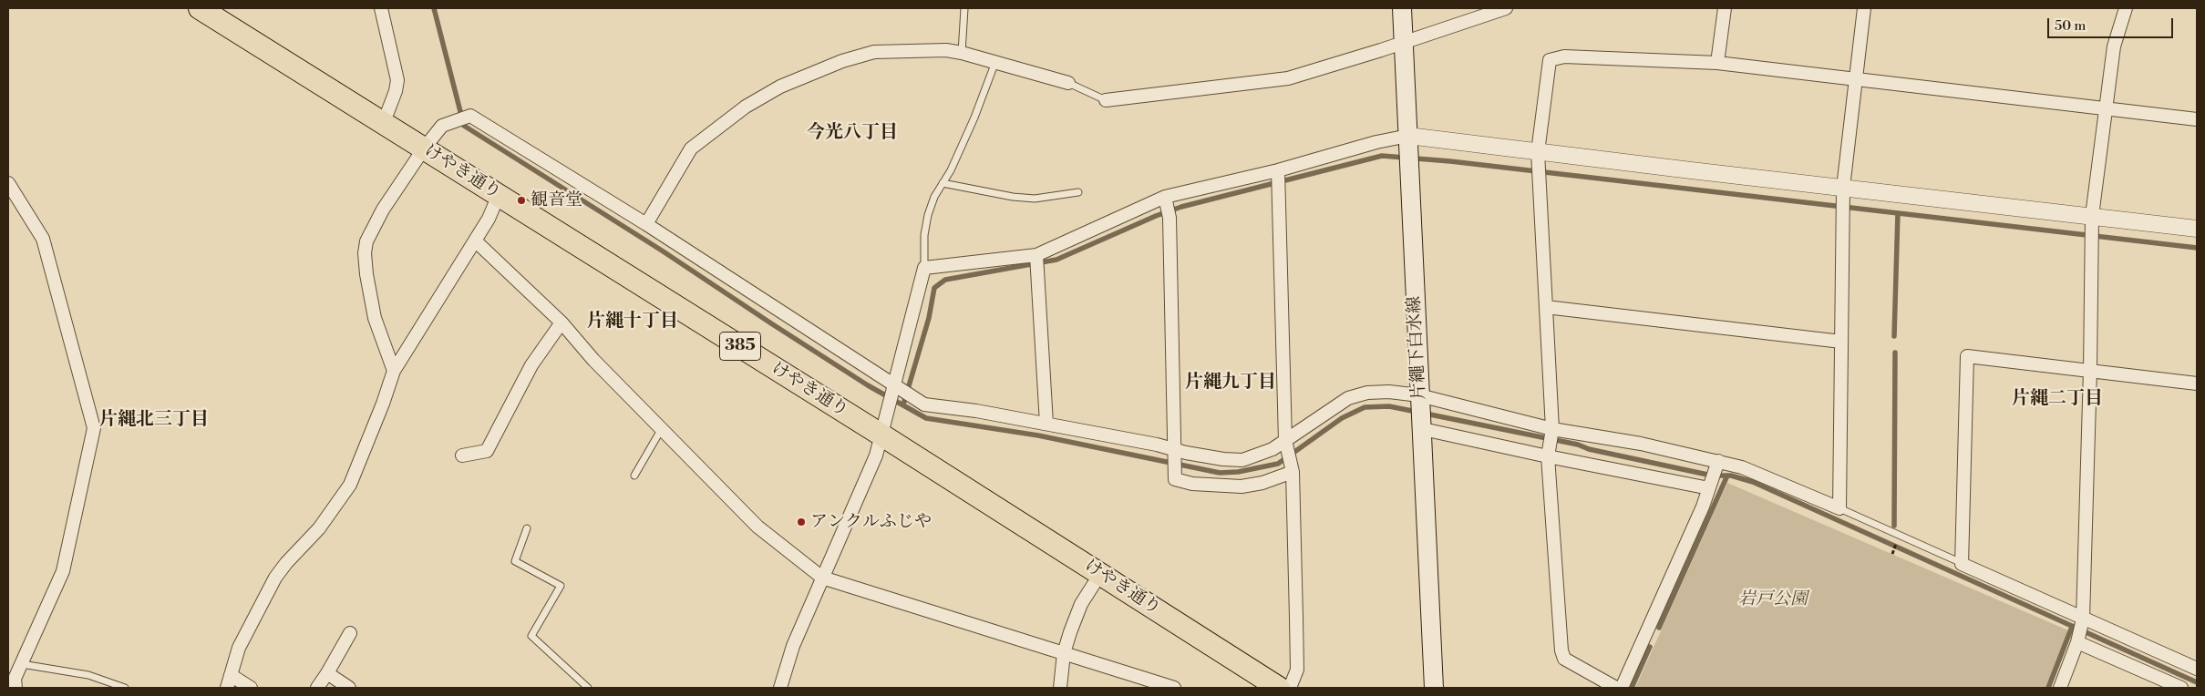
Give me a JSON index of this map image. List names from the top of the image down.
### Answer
{
  "streets": {
    "highway": ["けやき通り", "385"],
    "main road": ["片繩下白水線"]
  },
  "districts": [
    "今光八丁目",
    "片縄十丁目",
    "片縄九丁目",
    "片縄二丁目",
    "片縄北三丁目"
  ],
  "parks": ["岩戸公園"],
  "places": ["観音堂", "アンクルふじや"],
  "scale_bar": "50 m"
}
